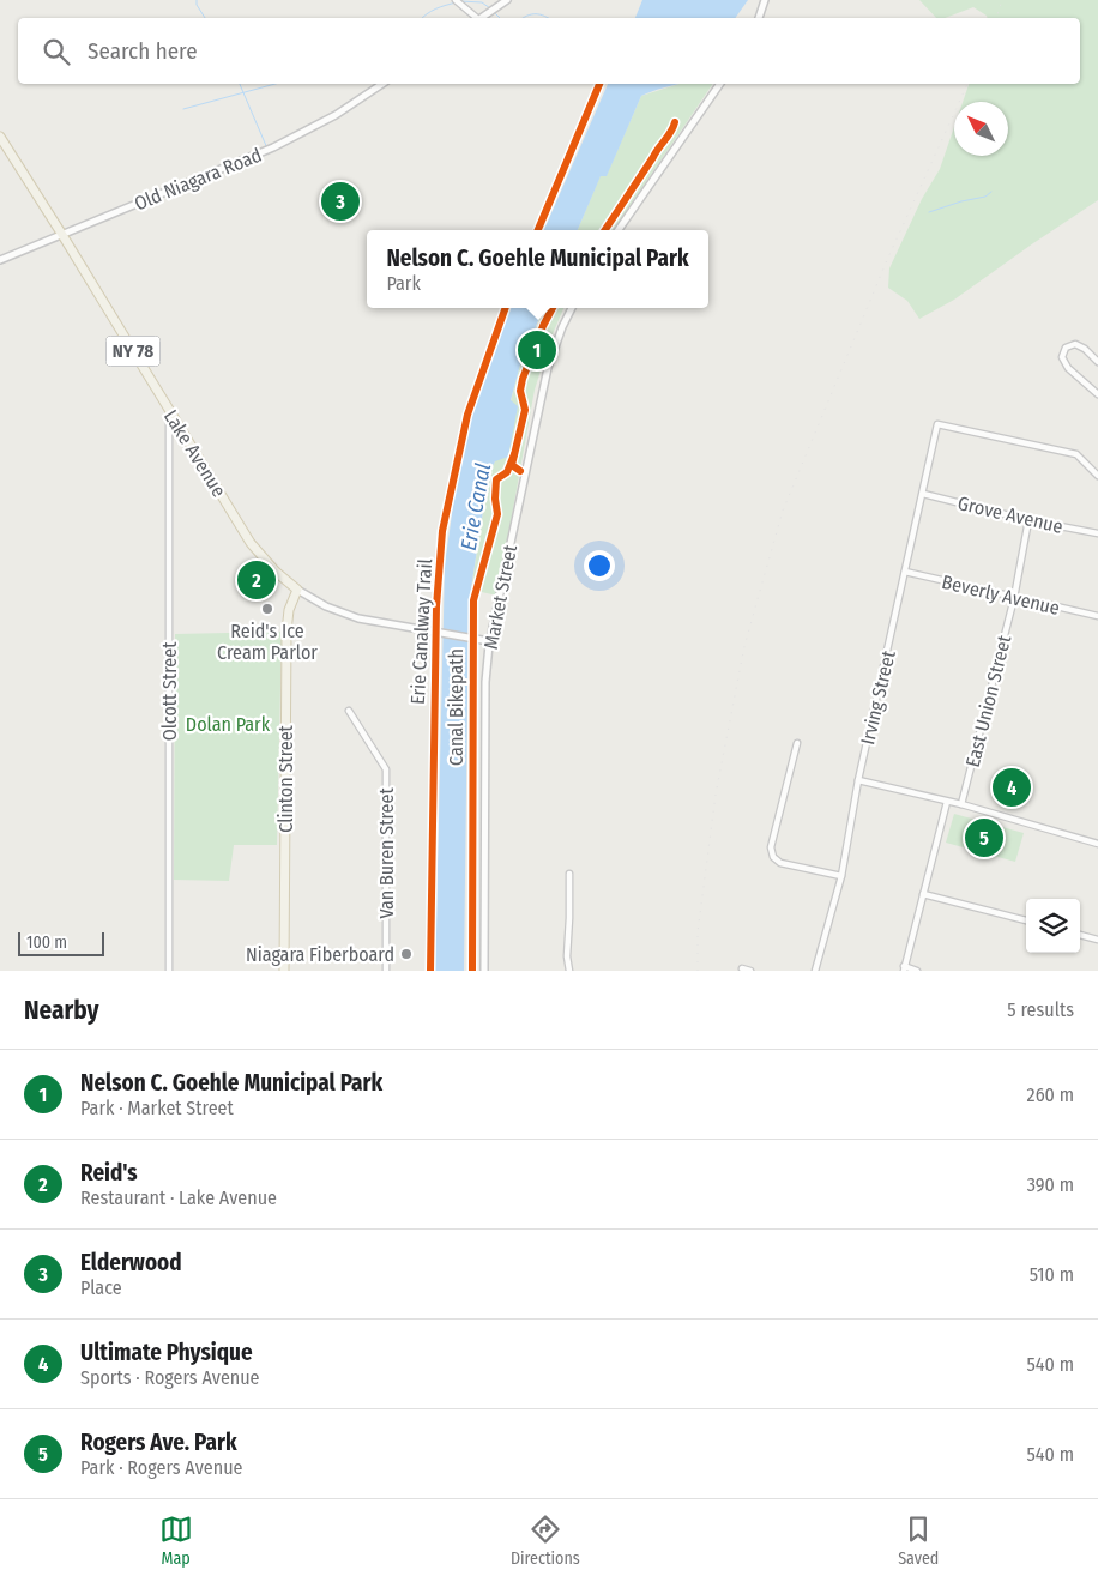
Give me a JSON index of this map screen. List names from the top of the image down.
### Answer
{
  "streets": {
    "main road": ["NY 78", "Lake Avenue", "Clinton Street"],
    "street": [
      "Old Niagara Road",
      "Grove Avenue",
      "Beverly Avenue",
      "Market Street",
      "Olcott Street",
      "Irving Street",
      "East Union Street",
      "Van Buren Street"
    ],
    "cycle path": ["Erie Canalway Trail", "Canal Bikepath"]
  },
  "crossings": [
    ["Old Niagara Road", "Lake Avenue"],
    ["Lake Avenue", "Market Street"],
    ["Lake Avenue", "Olcott Street"],
    ["Lake Avenue", "Clinton Street"],
    ["Grove Avenue", "Irving Street"],
    ["Grove Avenue", "East Union Street"],
    ["Beverly Avenue", "Irving Street"],
    ["Beverly Avenue", "East Union Street"]
  ],
  "water": ["Erie Canal"],
  "parks": ["Dolan Park"],
  "places": ["Reid's Ice Cream Parlor", "Niagara Fiberboard"],
  "scale_bar": "100 m",
  "north": "top left",
  "page": {
    "search": "Search here",
    "pins": [
      "3",
      "1",
      "2",
      "4",
      "5"
    ],
    "popup": ["Nelson C. Goehle Municipal Park", "Park"],
    "scale": "100 m",
    "heading": ["Nearby", "5 results"],
    "list": [
      {
        "mark": "1",
        "name": "Nelson C. Goehle Municipal Park",
        "note": "Park · Market Street",
        "value": "260 m"
      },
      {
        "mark": "2",
        "name": "Reid's",
        "note": "Restaurant · Lake Avenue",
        "value": "390 m"
      },
      {
        "mark": "3",
        "name": "Elderwood",
        "note": "Place",
        "value": "510 m"
      },
      {
        "mark": "4",
        "name": "Ultimate Physique",
        "note": "Sports · Rogers Avenue",
        "value": "540 m"
      },
      {
        "mark": "5",
        "name": "Rogers Ave. Park",
        "note": "Park · Rogers Avenue",
        "value": "540 m"
      }
    ],
    "nav": ["Map", "Directions", "Saved"]
  }
}
